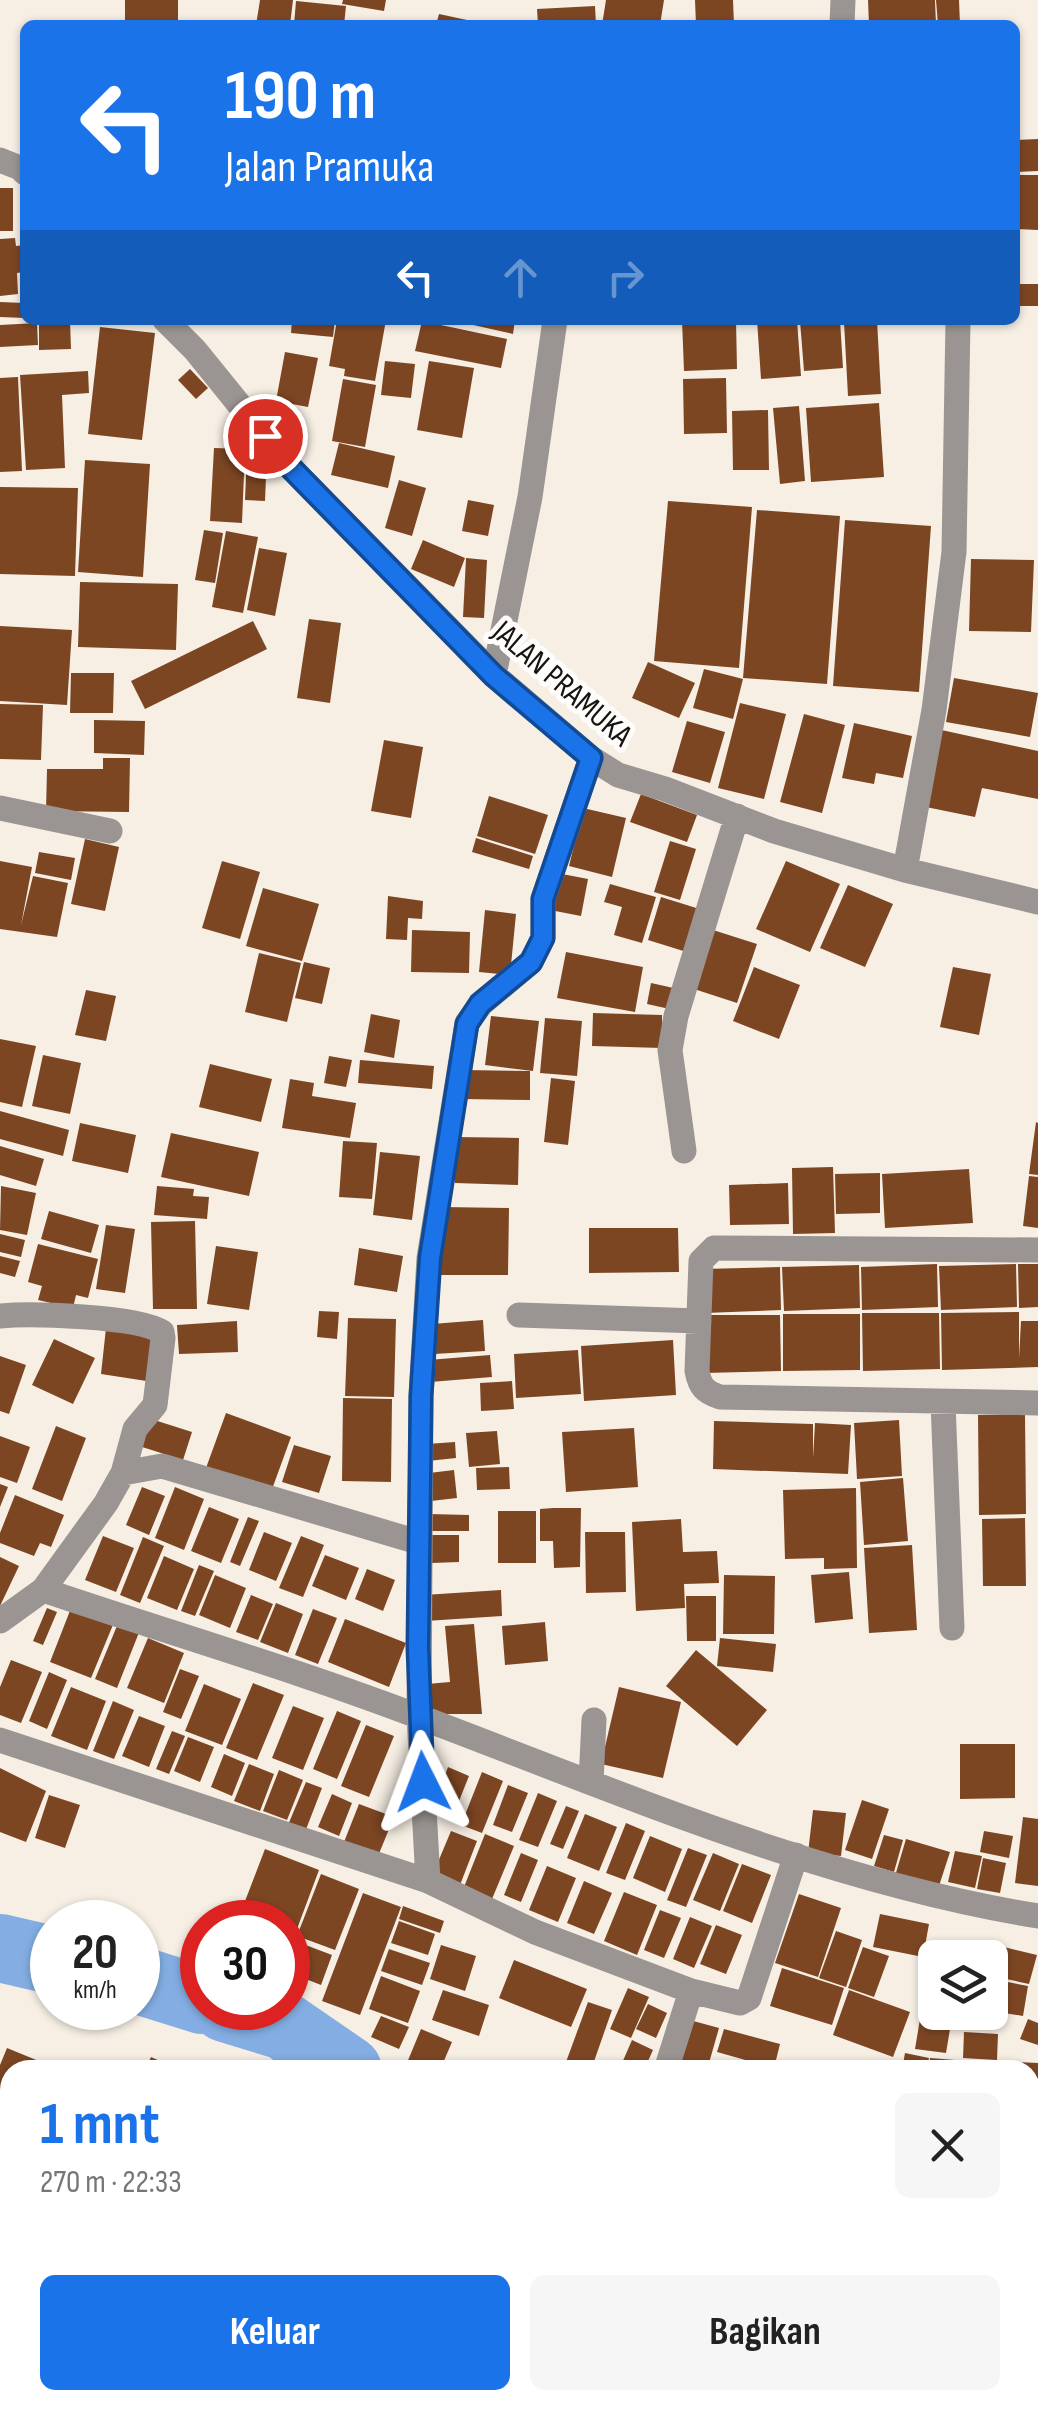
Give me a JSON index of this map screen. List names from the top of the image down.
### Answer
{
  "streets": {
    "street": ["JALAN PRAMUKA"]
  },
  "page": {
    "turn": ["190 m", "Jalan Pramuka"],
    "speed": "20 km/h",
    "limit": "30",
    "heading": ["1 mnt", "270 m · 22:33"],
    "buttons": ["Keluar", "Bagikan"]
  }
}
